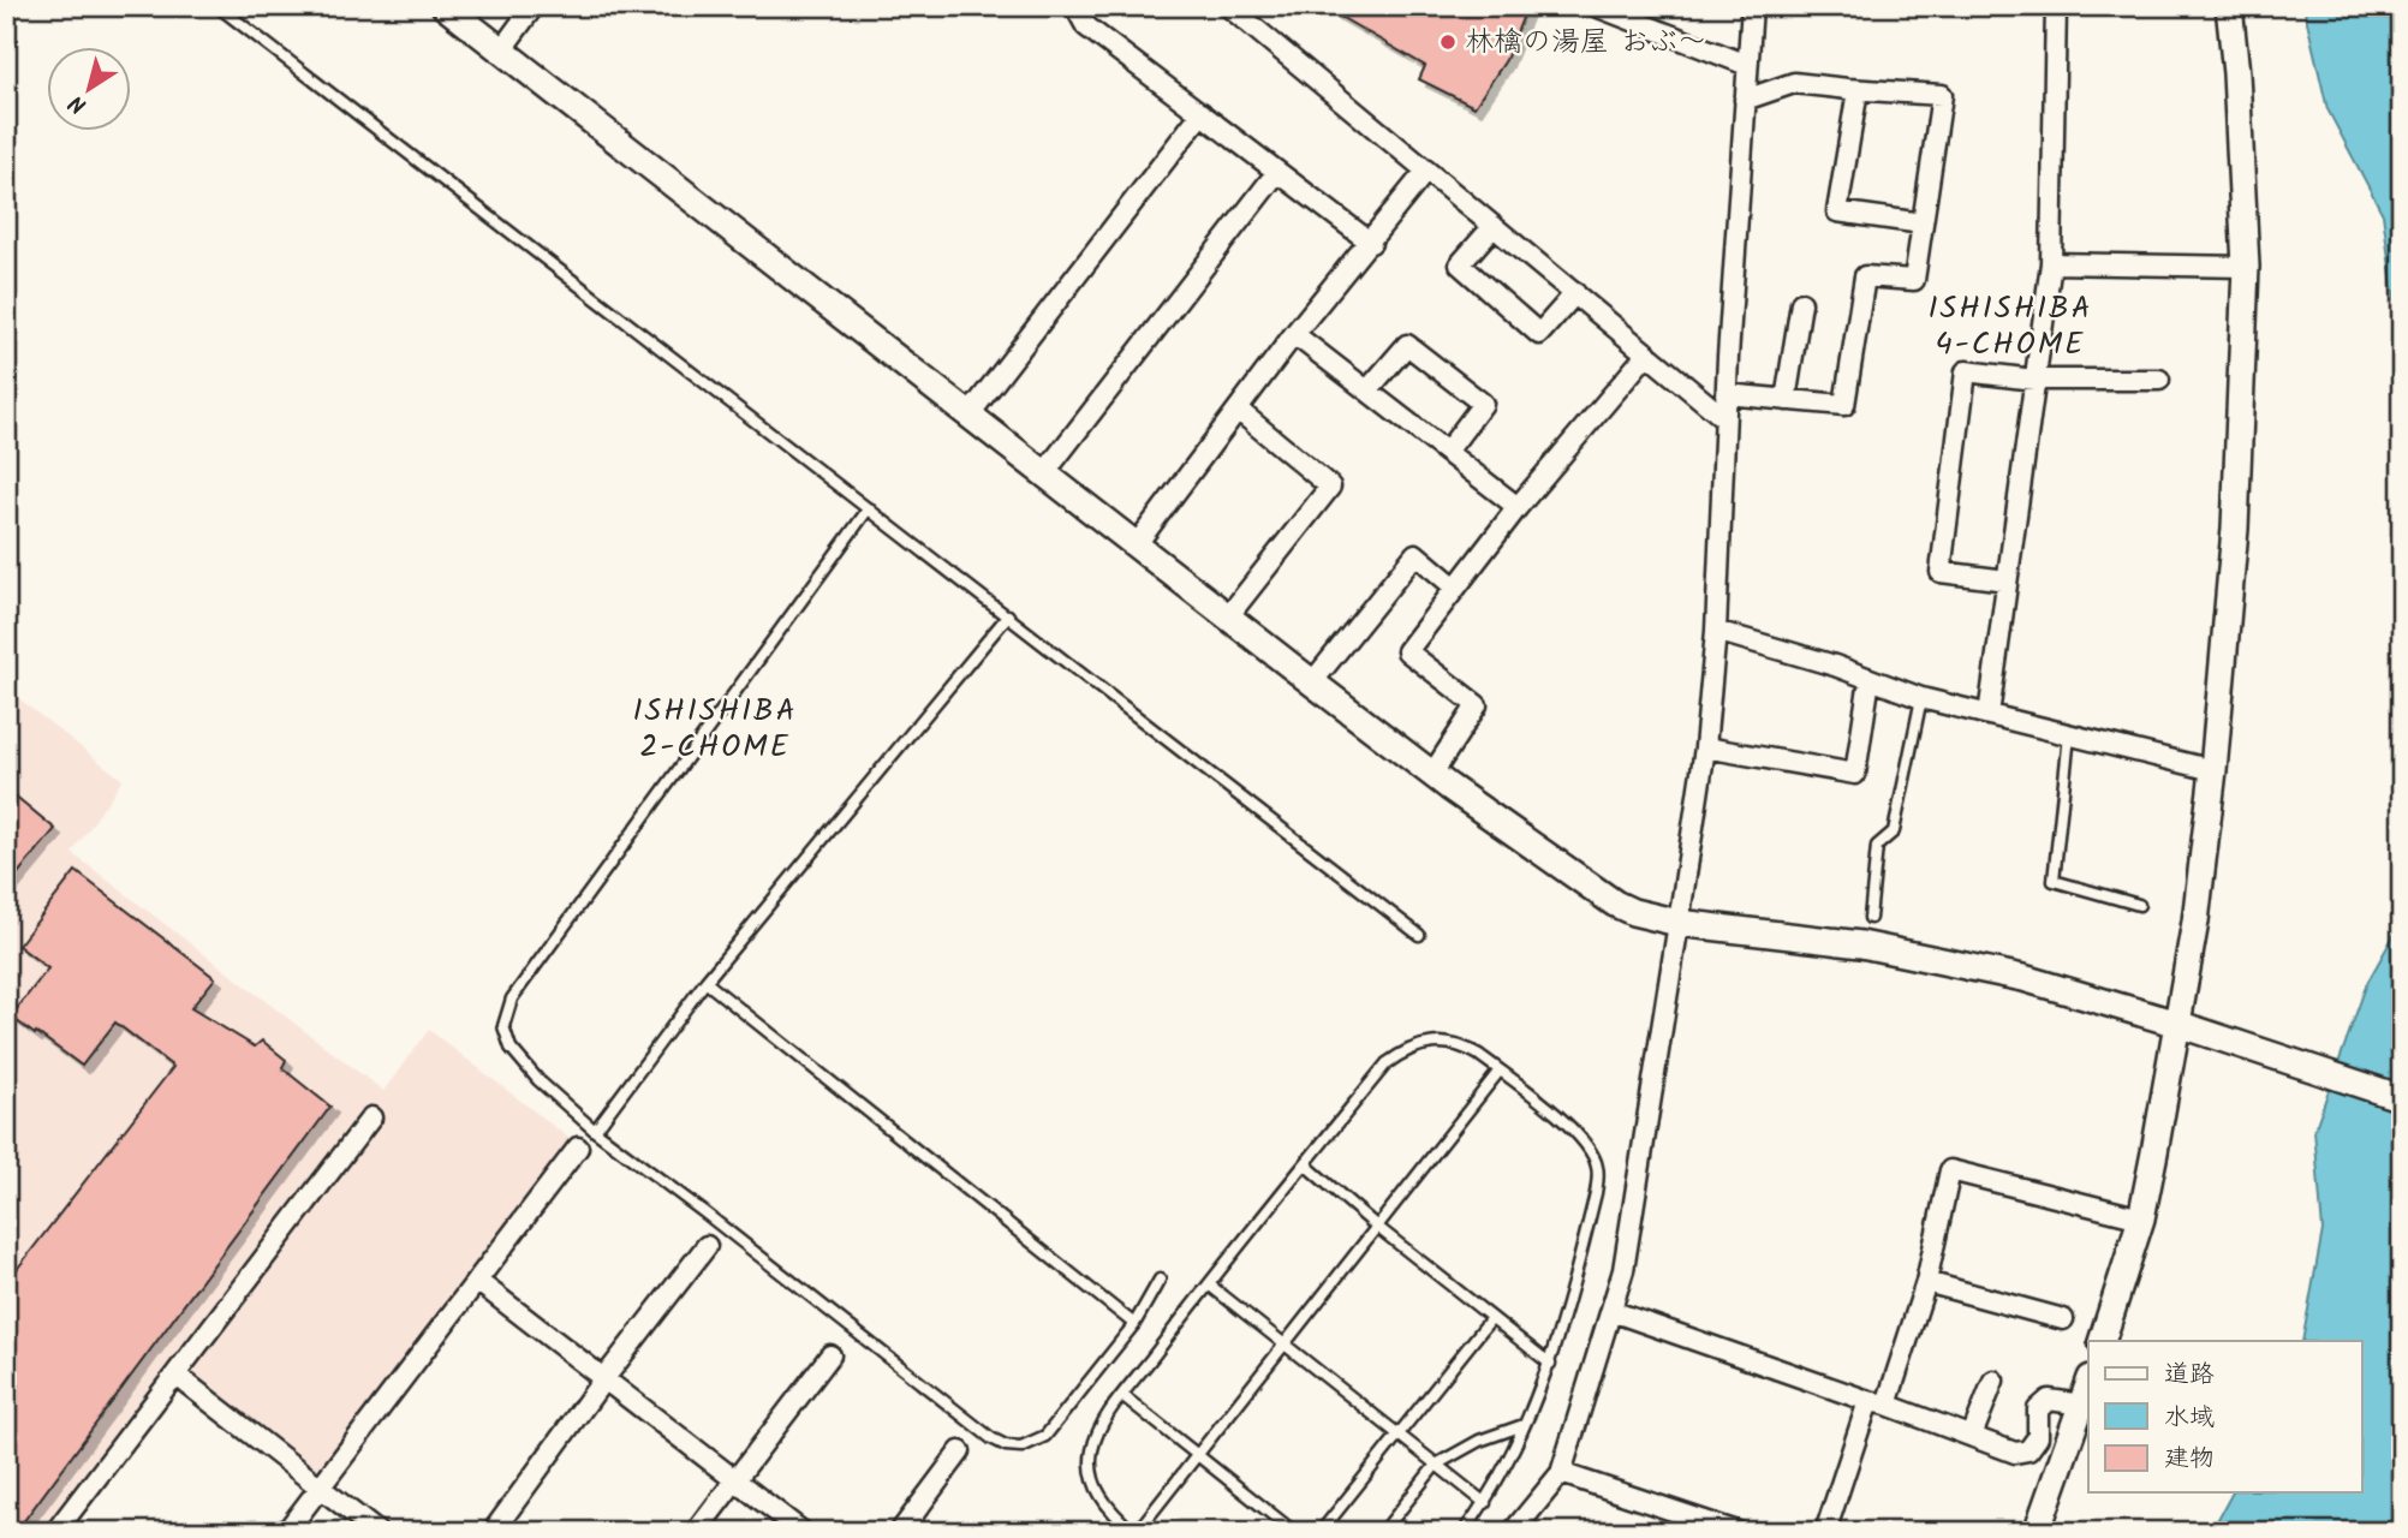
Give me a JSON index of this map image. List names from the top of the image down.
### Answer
{
  "districts": ["ISHISHIBA 4-CHOME", "ISHISHIBA 2-CHOME"],
  "places": ["林檎の湯屋 おぶ～"],
  "legend": ["道路", "水域", "建物"],
  "north": "bottom left"
}
